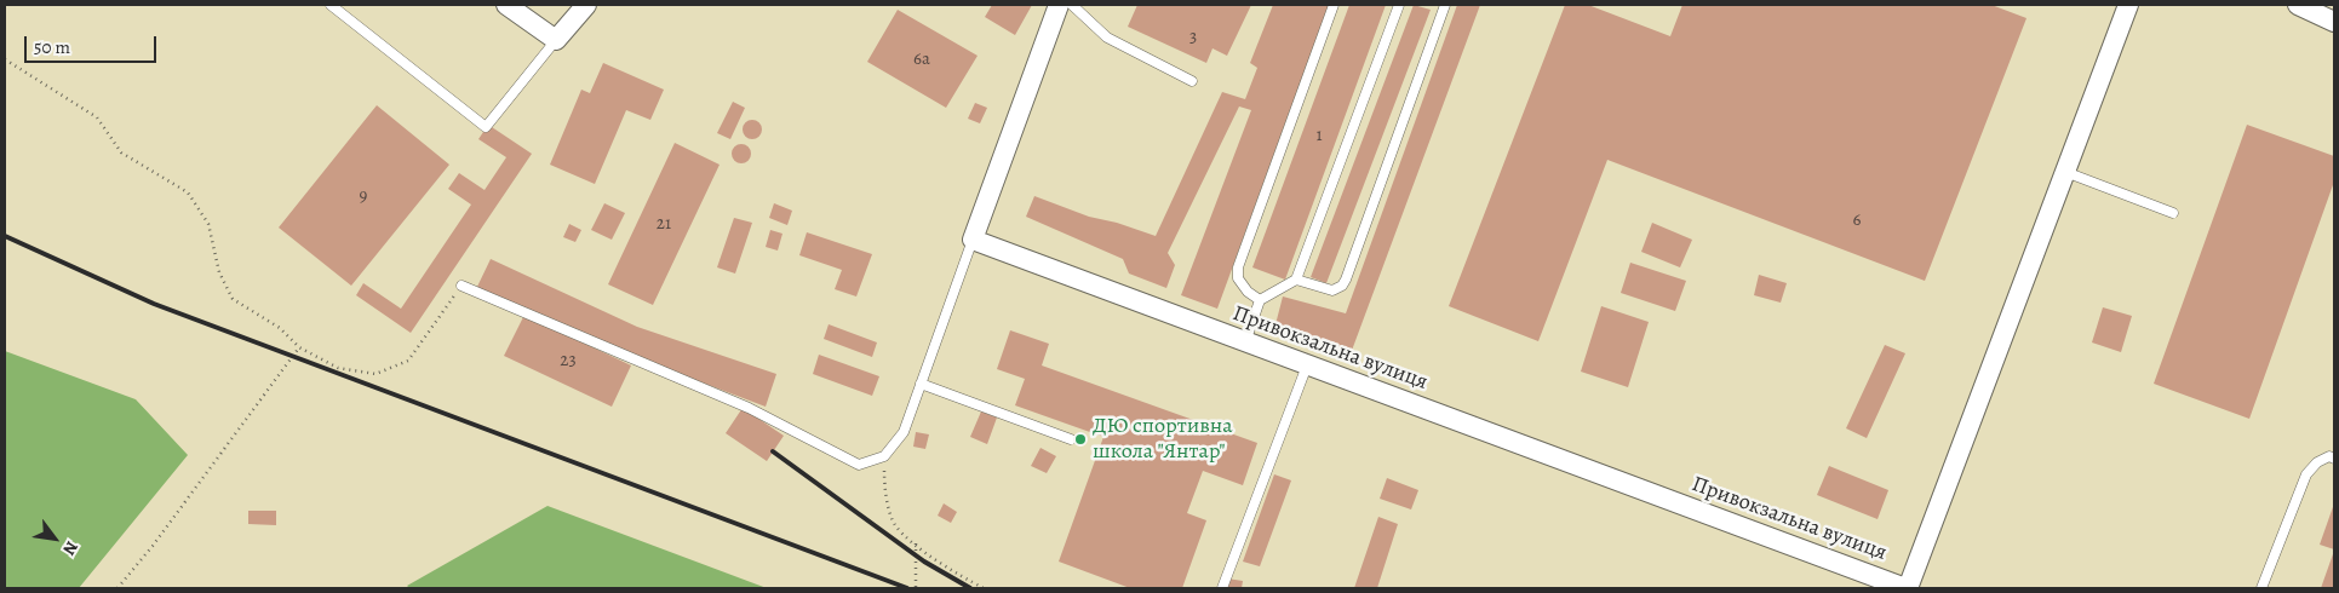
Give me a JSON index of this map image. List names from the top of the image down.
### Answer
{
  "streets": {
    "street": ["Привокзальна вулиця"]
  },
  "places": ["ДЮ спортивна школа \"Янтар\""],
  "house_numbers": [
    "3",
    "6а",
    "1",
    "9",
    "6",
    "21",
    "23"
  ],
  "scale_bar": "50 m",
  "north": "bottom right"
}
